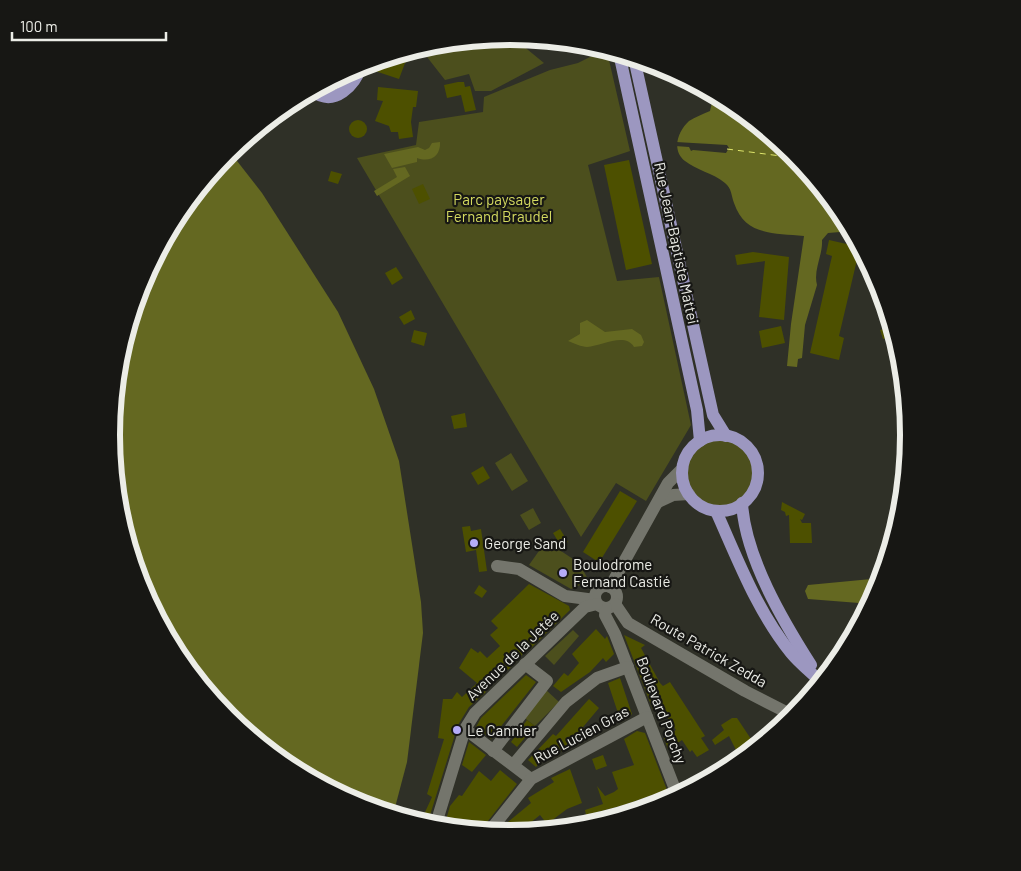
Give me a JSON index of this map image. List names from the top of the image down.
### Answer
{
  "streets": {
    "main road": ["Rue Jean-Baptiste Mattei"],
    "street": [
      "Route Patrick Zedda",
      "Avenue de la Jetée",
      "Boulevard Porchy",
      "Rue Lucien Gras"
    ]
  },
  "crossings": [
    ["Route Patrick Zedda", "Avenue de la Jetée"],
    ["Route Patrick Zedda", "Boulevard Porchy"],
    ["Avenue de la Jetée", "Boulevard Porchy"],
    ["Boulevard Porchy", "Rue Lucien Gras"]
  ],
  "parks": ["Parc paysager Fernand Braudel"],
  "places": ["George Sand", "Boulodrome Fernand Castié", "Le Cannier"],
  "scale_bar": "100 m"
}
